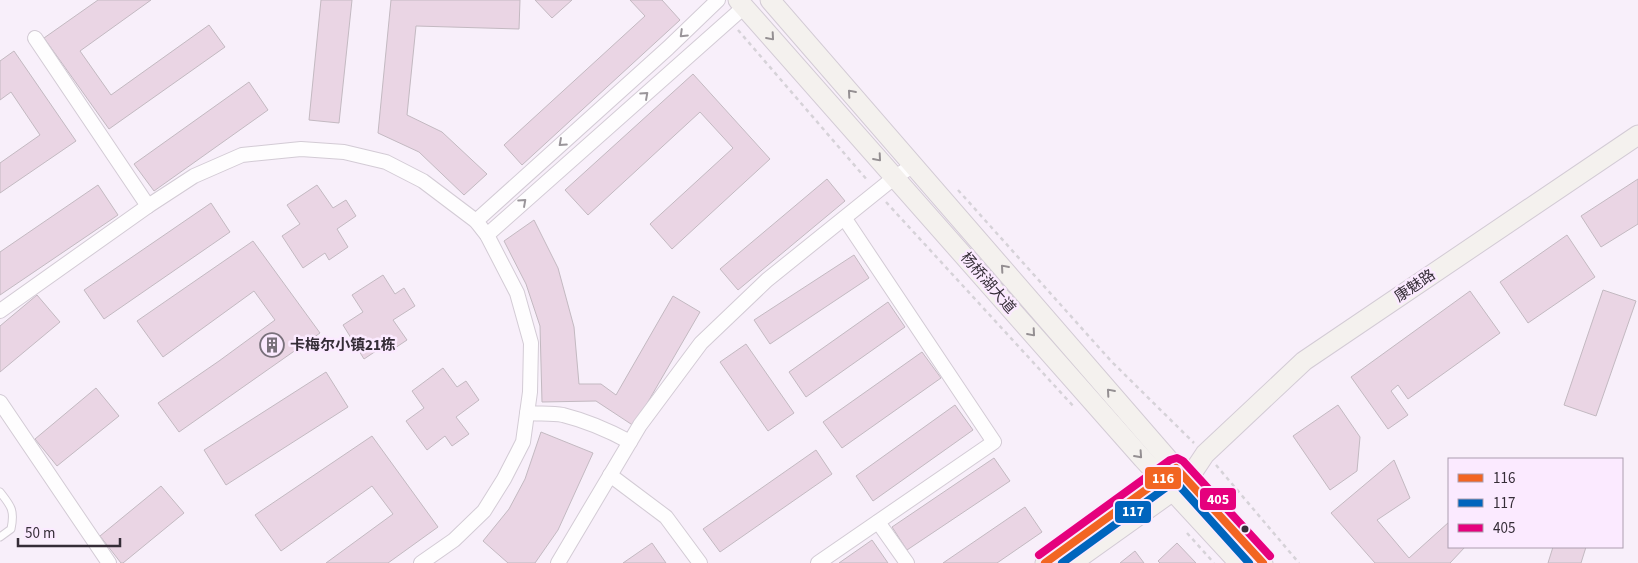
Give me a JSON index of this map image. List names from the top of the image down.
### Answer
{
  "streets": {
    "main road": ["杨桥湖大道", "康魅路"]
  },
  "crossings": [
    ["杨桥湖大道", "康魅路"]
  ],
  "places": {
    "building": ["卡梅尔小镇21栋"]
  },
  "lines": ["transit line 405", "transit line 116", "transit line 117"],
  "legend": ["116", "117", "405"],
  "scale_bar": "50 m"
}
